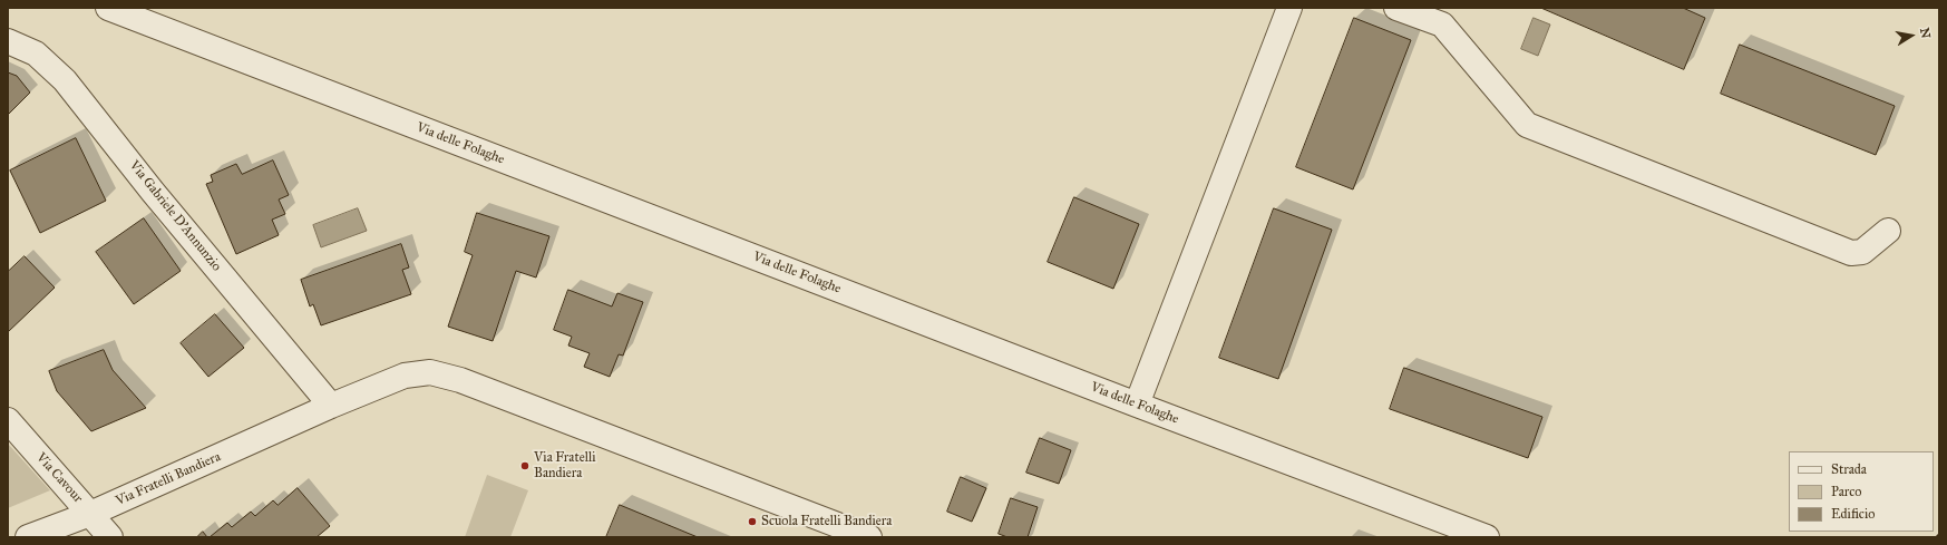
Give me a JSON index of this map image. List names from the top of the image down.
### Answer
{
  "streets": {
    "street": [
      "Via delle Folaghe",
      "Via Gabriele D'Annunzio",
      "Via Cavour",
      "Via Fratelli Bandiera"
    ]
  },
  "crossings": [
    ["Via Gabriele D'Annunzio", "Via Fratelli Bandiera"],
    ["Via Cavour", "Via Fratelli Bandiera"]
  ],
  "places": ["Via Fratelli Bandiera", "Scuola Fratelli Bandiera"],
  "legend": ["Strada", "Parco", "Edificio"],
  "north": "right"
}
